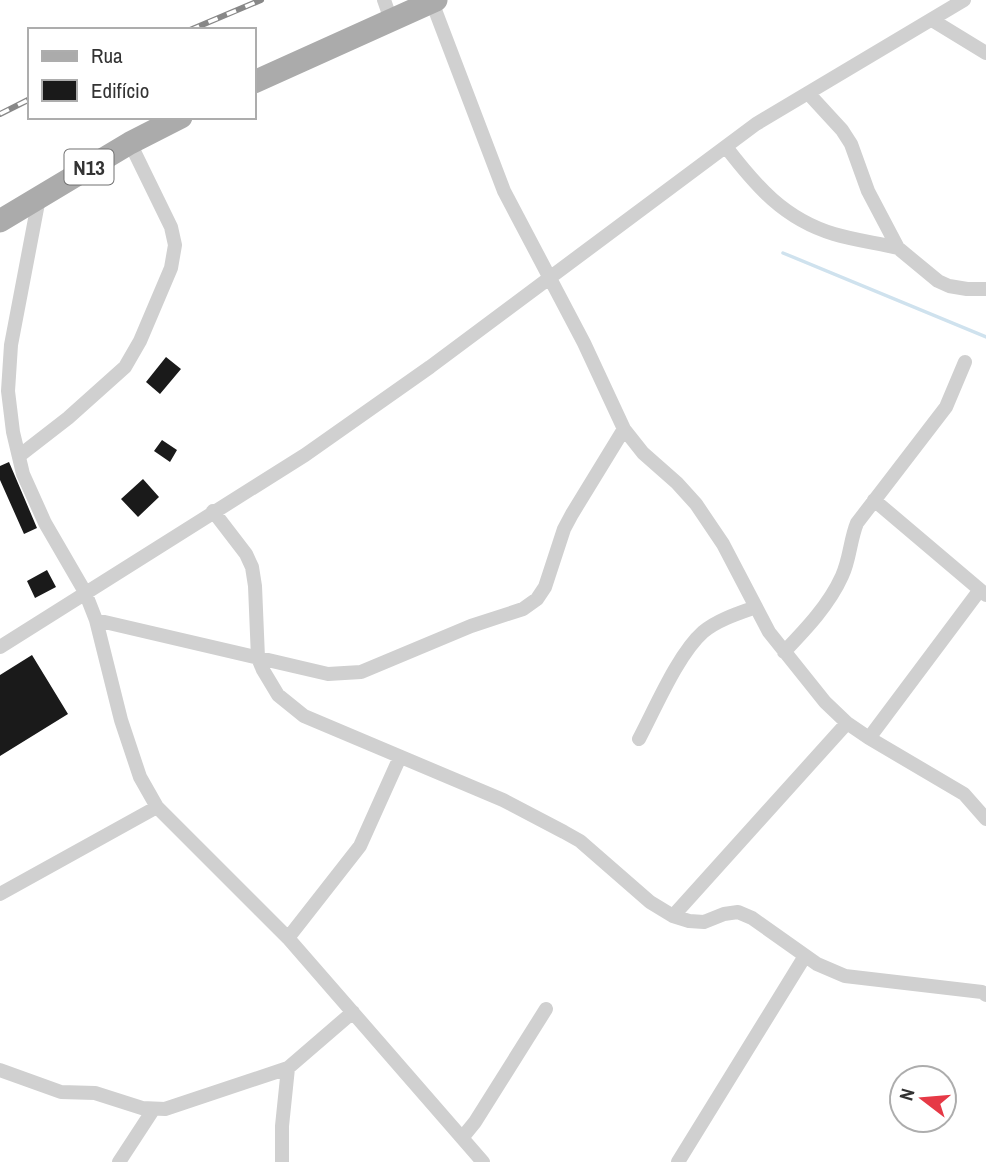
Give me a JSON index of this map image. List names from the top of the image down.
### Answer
{
  "streets": {
    "main road": ["N13"]
  },
  "legend": ["Rua", "Edifício"],
  "north": "left"
}
